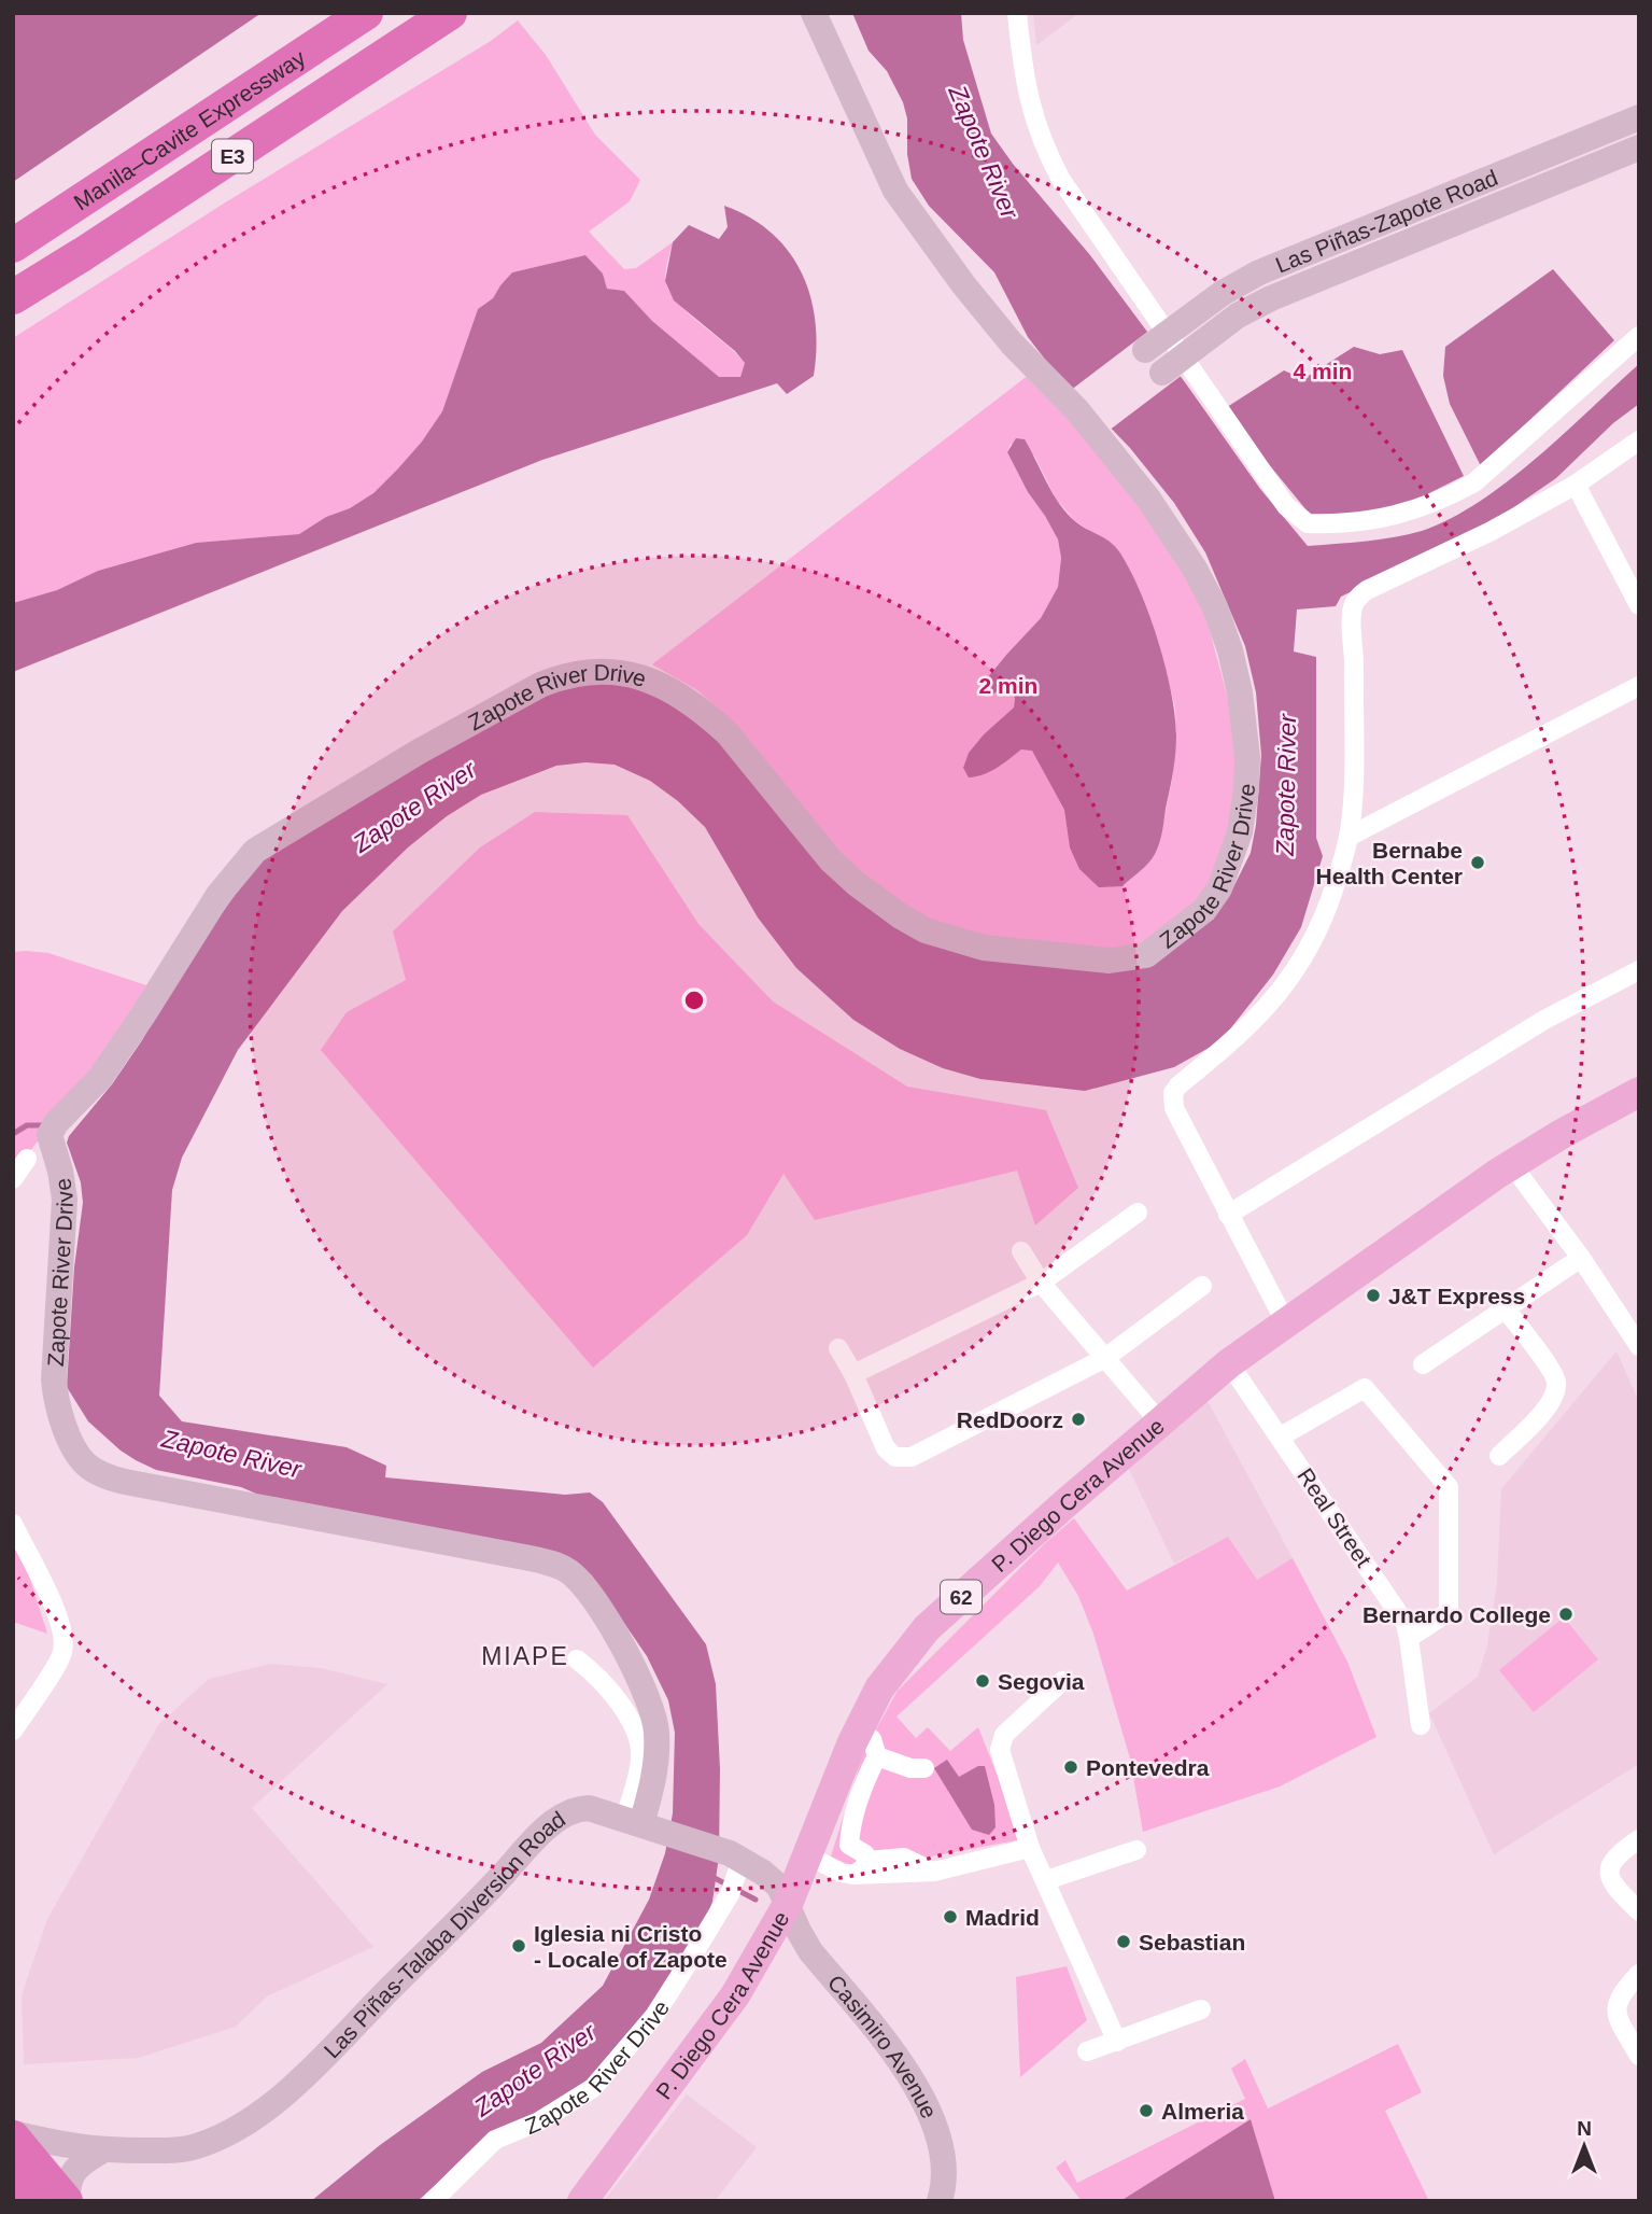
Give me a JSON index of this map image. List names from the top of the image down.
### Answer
{
  "streets": {
    "highway": ["Manila–Cavite Expressway", "E3"],
    "main road": ["P. Diego Cera Avenue", "62"],
    "street": [
      "Las Piñas-Zapote Road",
      "Zapote River Drive",
      "Real Street",
      "Las Piñas-Talaba Diversion Road",
      "Casimiro Avenue"
    ]
  },
  "crossings": [
    ["Zapote River Drive", "Las Piñas-Talaba Diversion Road"],
    ["P. Diego Cera Avenue", "Real Street"],
    ["P. Diego Cera Avenue", "Las Piñas-Talaba Diversion Road"],
    ["P. Diego Cera Avenue", "Casimiro Avenue"],
    ["Las Piñas-Talaba Diversion Road", "Casimiro Avenue"]
  ],
  "districts": ["MIAPE"],
  "water": ["Zapote River"],
  "places": [
    "Bernabe Health Center",
    "J&T Express",
    "RedDoorz",
    "Bernardo College",
    "Segovia",
    "Pontevedra",
    "Madrid",
    "Sebastian",
    "Iglesia ni Cristo - Locale of Zapote",
    "Almeria"
  ],
  "north": "top",
  "rings": ["4 min", "2 min"]
}
